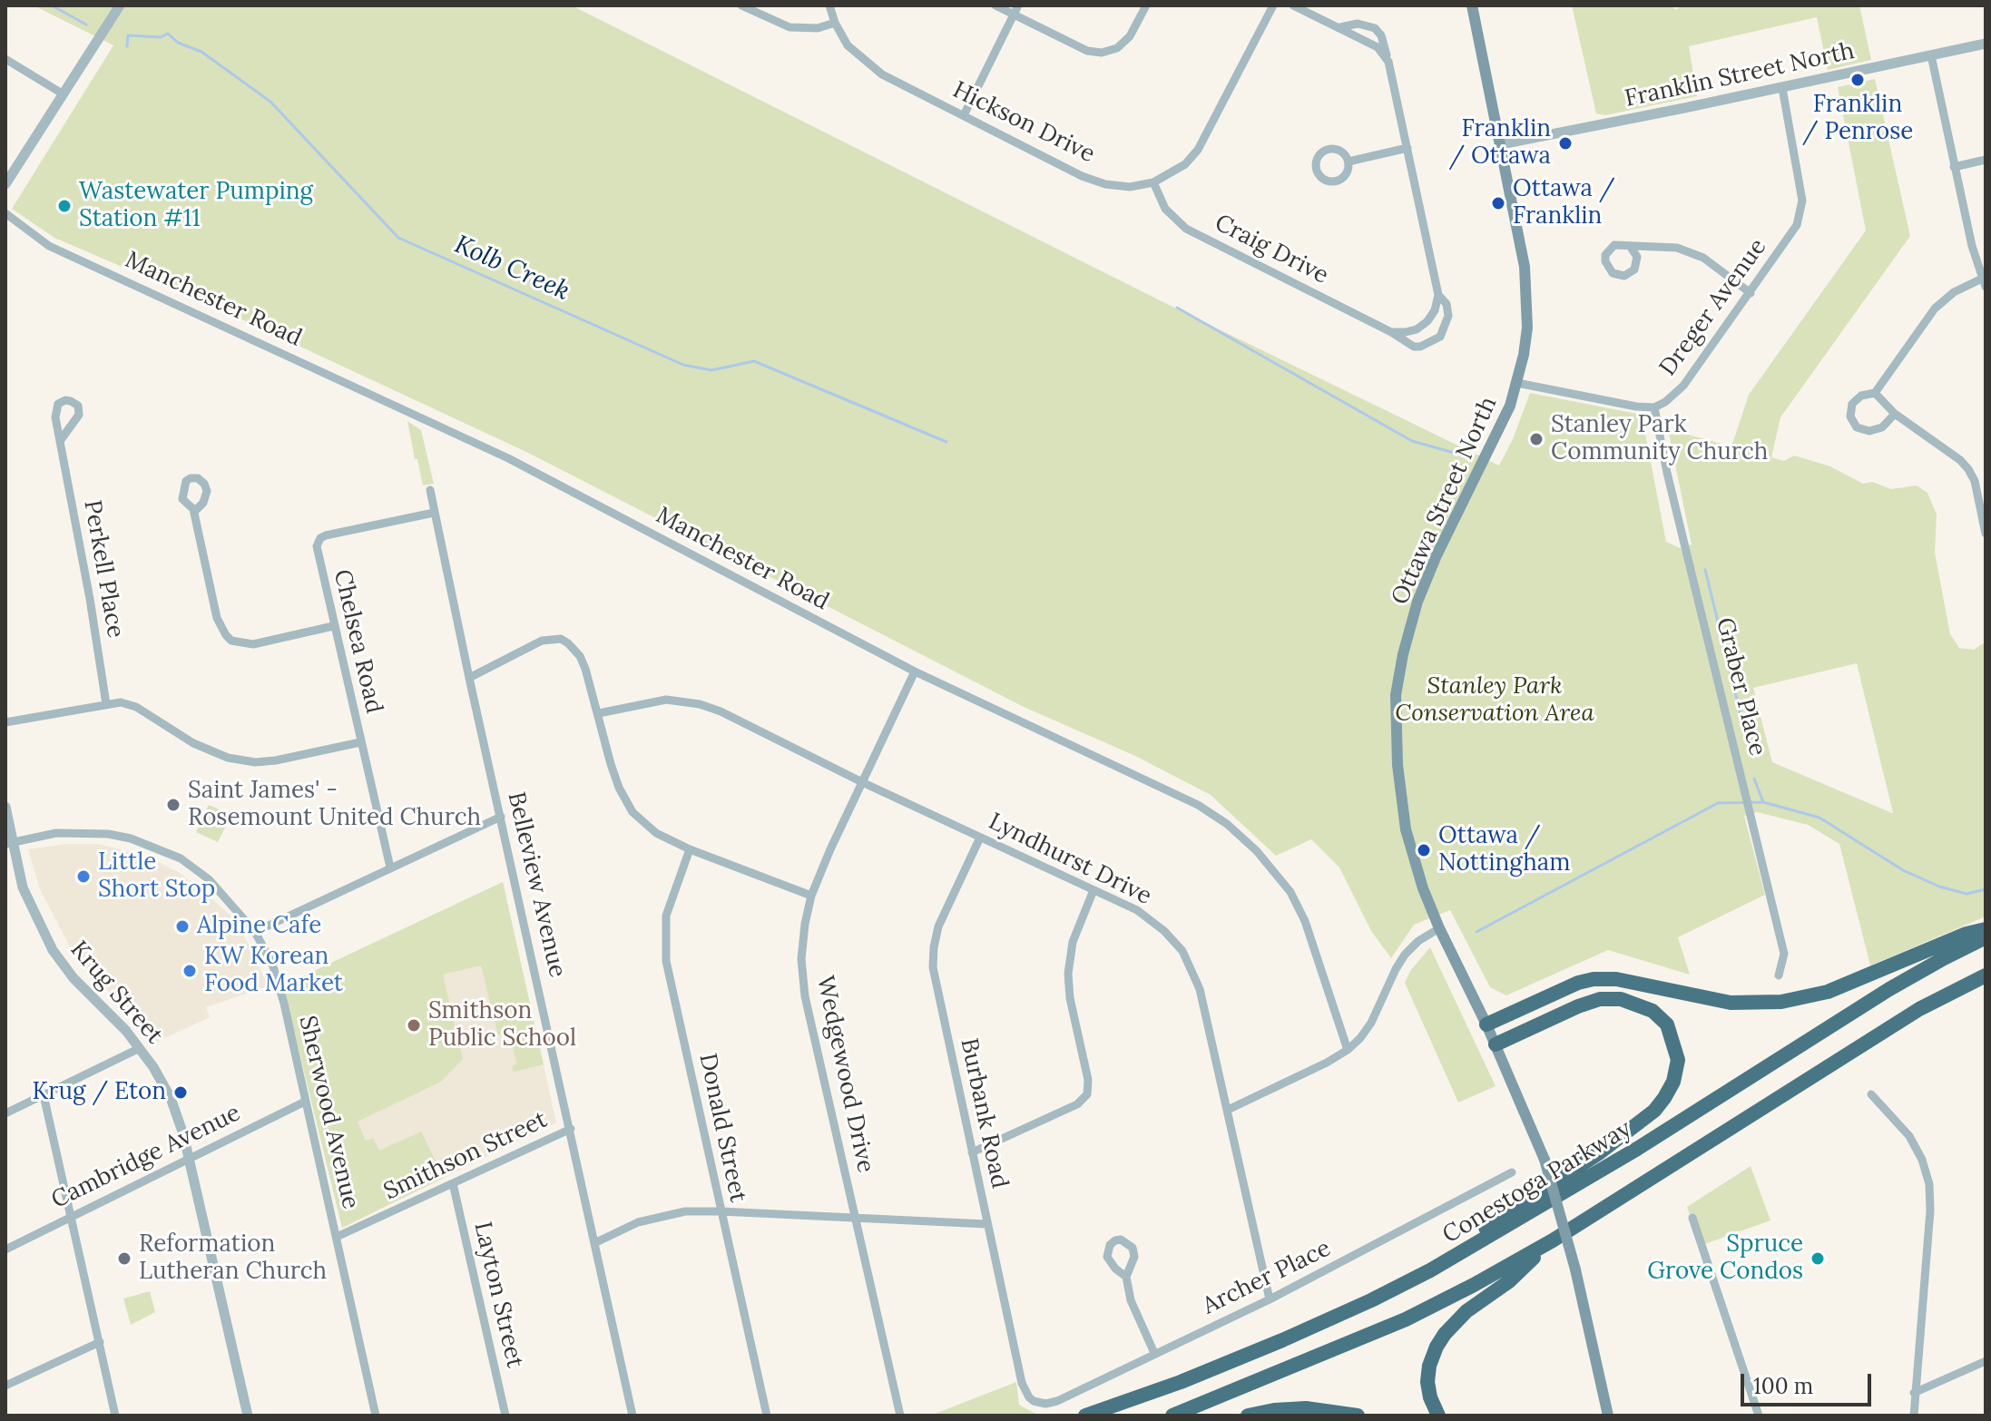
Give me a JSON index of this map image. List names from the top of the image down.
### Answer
{
  "streets": {
    "highway": ["Conestoga Parkway"],
    "main road": ["Ottawa Street North"],
    "street": [
      "Franklin Street North",
      "Hickson Drive",
      "Craig Drive",
      "Manchester Road",
      "Dreger Avenue",
      "Perkell Place",
      "Chelsea Road",
      "Graber Place",
      "Lyndhurst Drive",
      "Belleview Avenue",
      "Krug Street",
      "Wedgewood Drive",
      "Sherwood Avenue",
      "Burbank Road",
      "Donald Street",
      "Smithson Street",
      "Cambridge Avenue",
      "Archer Place",
      "Layton Street"
    ]
  },
  "crossings": [
    ["Franklin Street North", "Dreger Avenue"],
    ["Franklin Street North", "Ottawa Street North"],
    ["Hickson Drive", "Craig Drive"],
    ["Manchester Road", "Wedgewood Drive"],
    ["Dreger Avenue", "Ottawa Street North"],
    ["Dreger Avenue", "Graber Place"],
    ["Chelsea Road", "Belleview Avenue"],
    ["Lyndhurst Drive", "Wedgewood Drive"],
    ["Lyndhurst Drive", "Burbank Road"],
    ["Lyndhurst Drive", "Archer Place"],
    ["Belleview Avenue", "Smithson Street"],
    ["Krug Street", "Sherwood Avenue"],
    ["Krug Street", "Cambridge Avenue"],
    ["Sherwood Avenue", "Smithson Street"],
    ["Sherwood Avenue", "Cambridge Avenue"],
    ["Burbank Road", "Archer Place"],
    ["Smithson Street", "Layton Street"]
  ],
  "water": ["Kolb Creek"],
  "parks": ["Stanley Park Conservation Area"],
  "places": [
    "Franklin / Penrose",
    "Franklin / Ottawa",
    "Ottawa / Franklin",
    "Wastewater Pumping Station #11",
    "Stanley Park Community Church",
    "Saint James' - Rosemount United Church",
    "Ottawa / Nottingham",
    "Little Short Stop",
    "Alpine Cafe",
    "KW Korean Food Market",
    "Smithson Public School",
    "Krug / Eton",
    "Reformation Lutheran Church",
    "Spruce Grove Condos"
  ],
  "scale_bar": "100 m"
}
